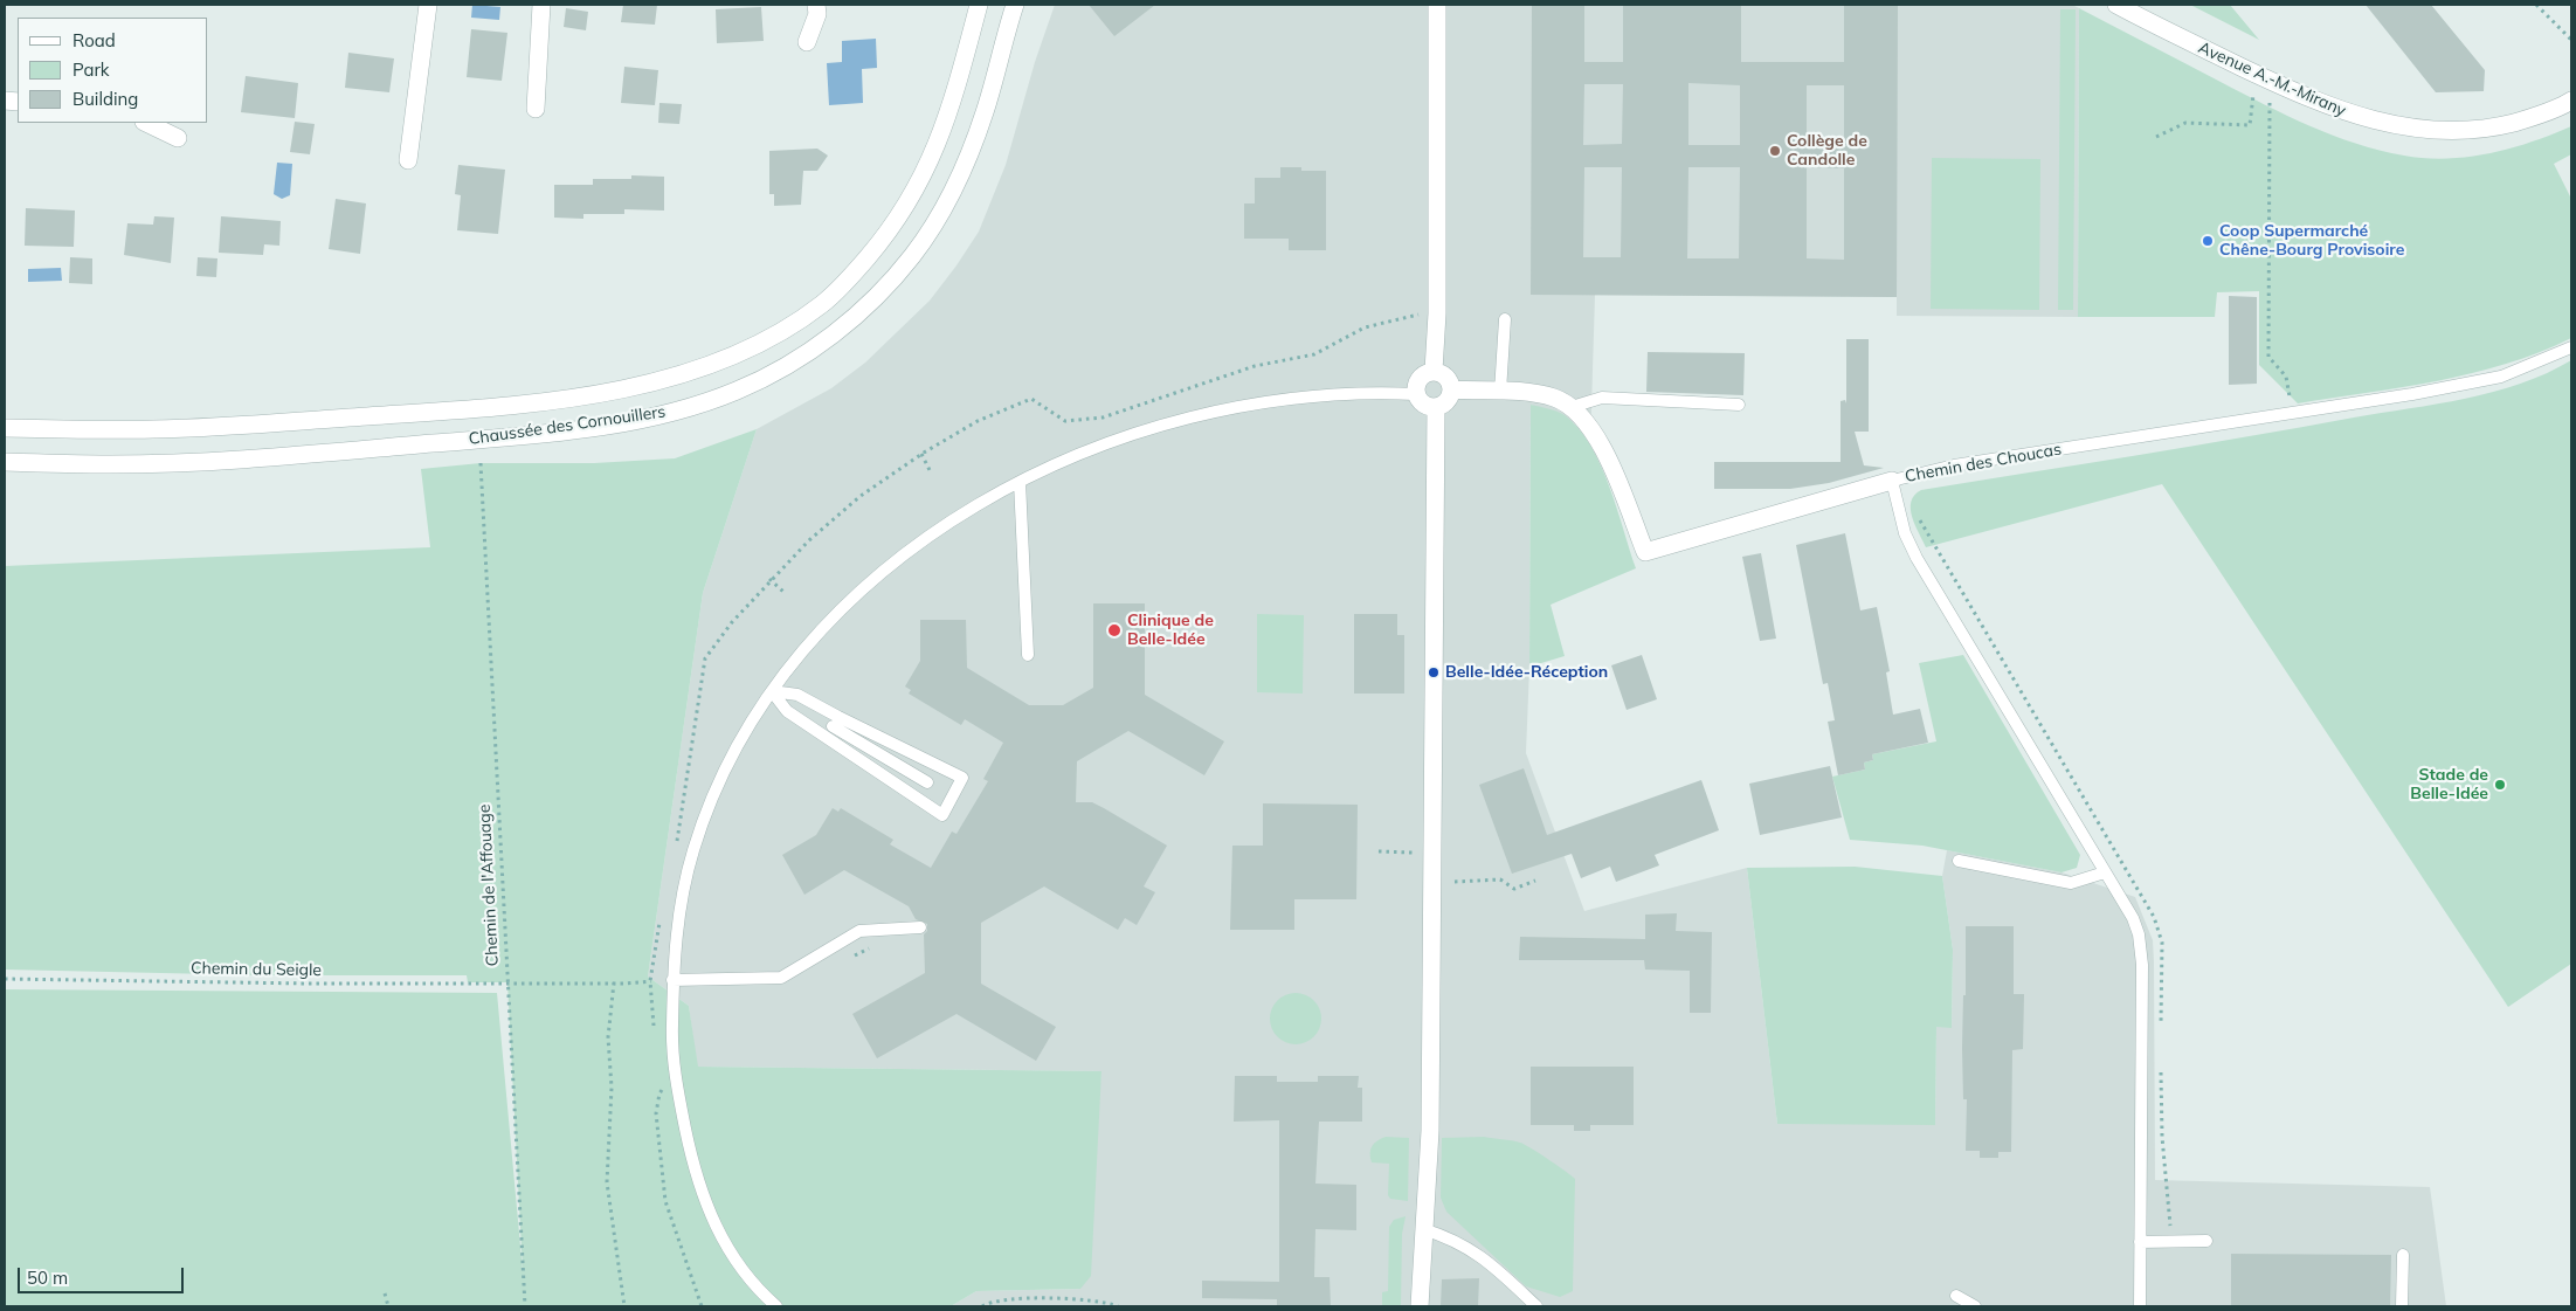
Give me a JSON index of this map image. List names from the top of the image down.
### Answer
{
  "streets": {
    "street": ["Avenue A.-M.-Mirany", "Chaussée des Cornouillers", "Chemin des Choucas"],
    "path": ["Chemin de l'Affouage", "Chemin du Seigle"]
  },
  "crossings": [
    ["Chemin de l'Affouage", "Chemin du Seigle"]
  ],
  "places": [
    "Collège de Candolle",
    "Coop Supermarché Chêne-Bourg Provisoire",
    "Clinique de Belle-Idée",
    "Belle-Idée-Réception",
    "Stade de Belle-Idée"
  ],
  "legend": ["Road", "Park", "Building"],
  "scale_bar": "50 m"
}
